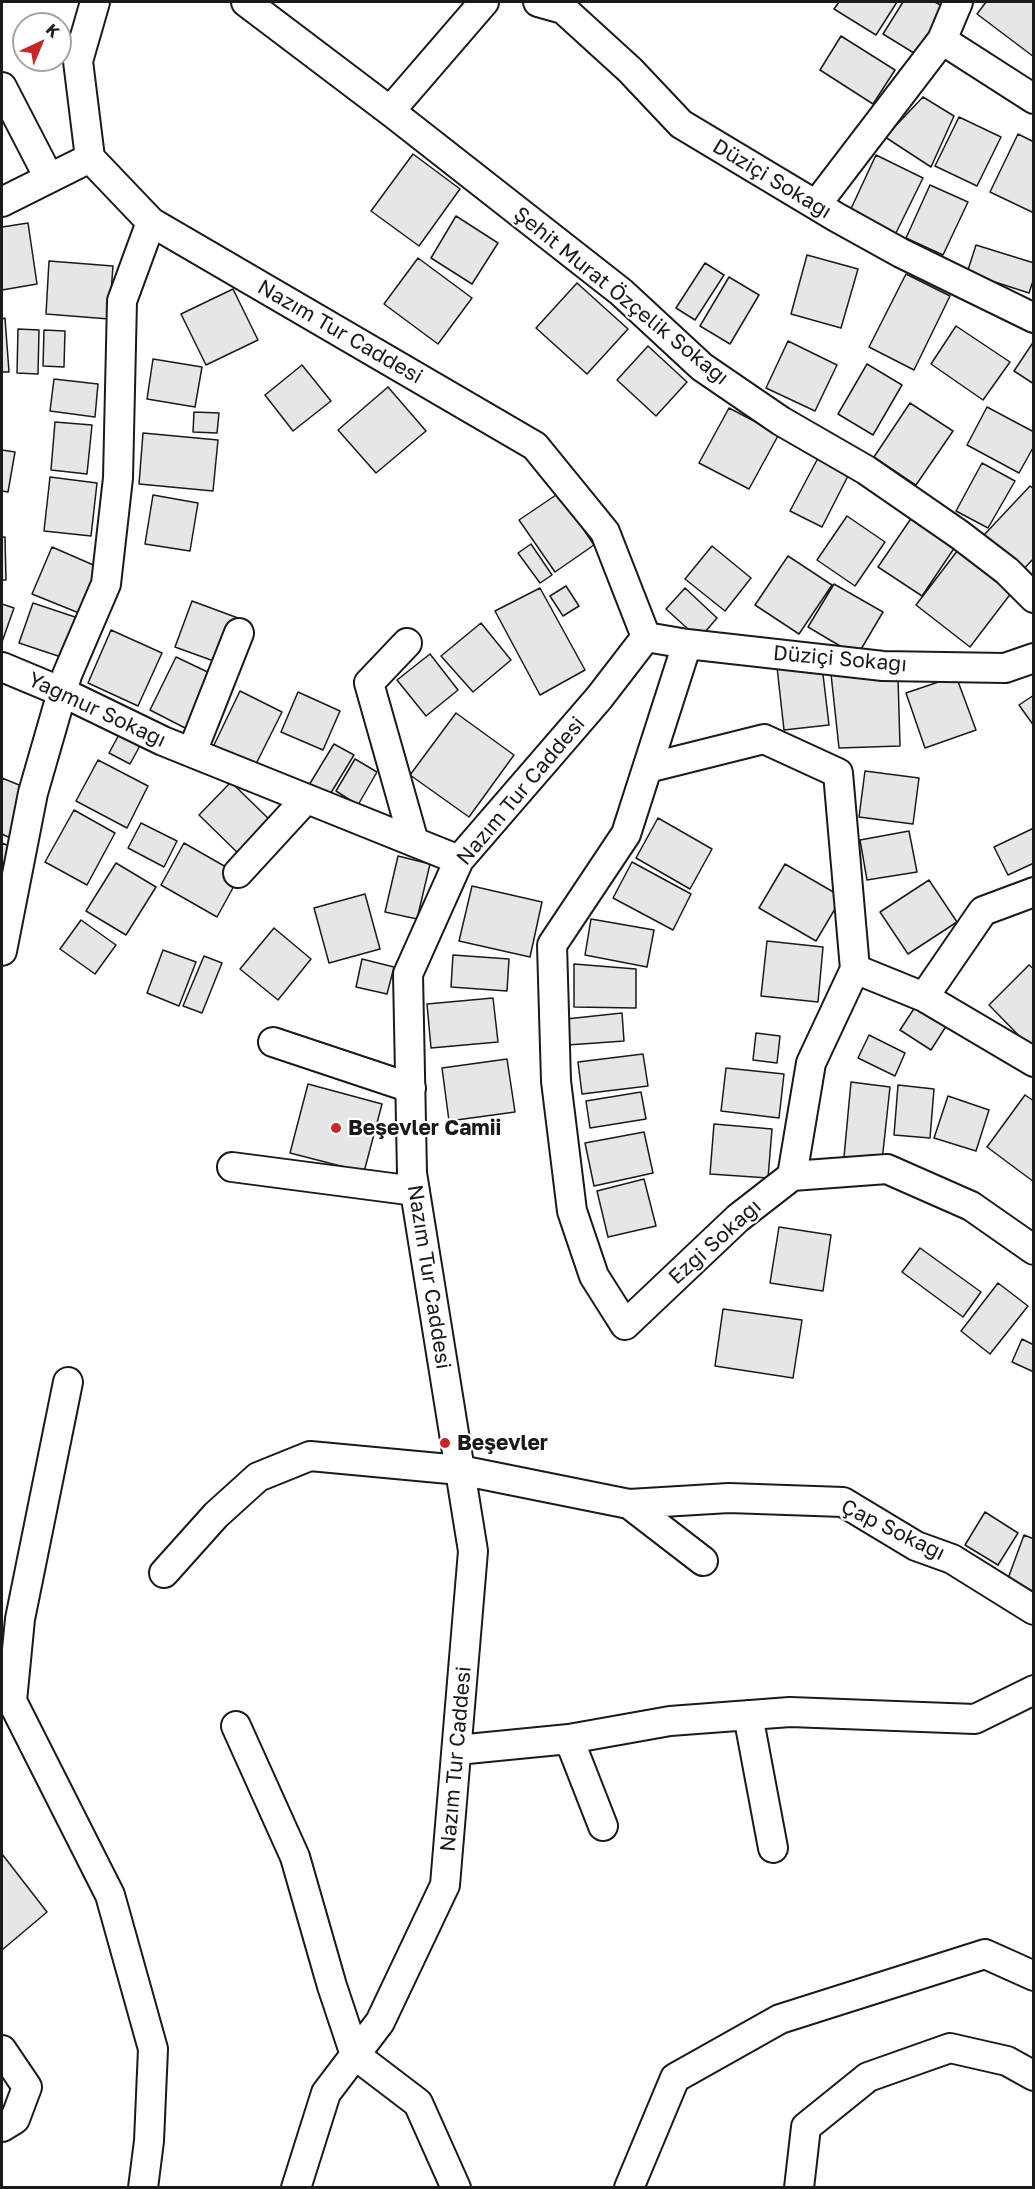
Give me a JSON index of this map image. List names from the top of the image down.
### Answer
{
  "streets": {
    "street": [
      "Düziçi Sokağı",
      "Şehit Murat Özçelik Sokağı",
      "Nazım Tur Caddesi",
      "Yağmur Sokağı",
      "Ezgi Sokağı",
      "Çap Sokağı"
    ]
  },
  "crossings": [
    ["Düziçi Sokağı", "Nazım Tur Caddesi"],
    ["Düziçi Sokağı", "Ezgi Sokağı"],
    ["Nazım Tur Caddesi", "Yağmur Sokağı"],
    ["Nazım Tur Caddesi", "Çap Sokağı"]
  ],
  "places": ["Beşevler Camii", "Beşevler"],
  "north": "top right"
}
